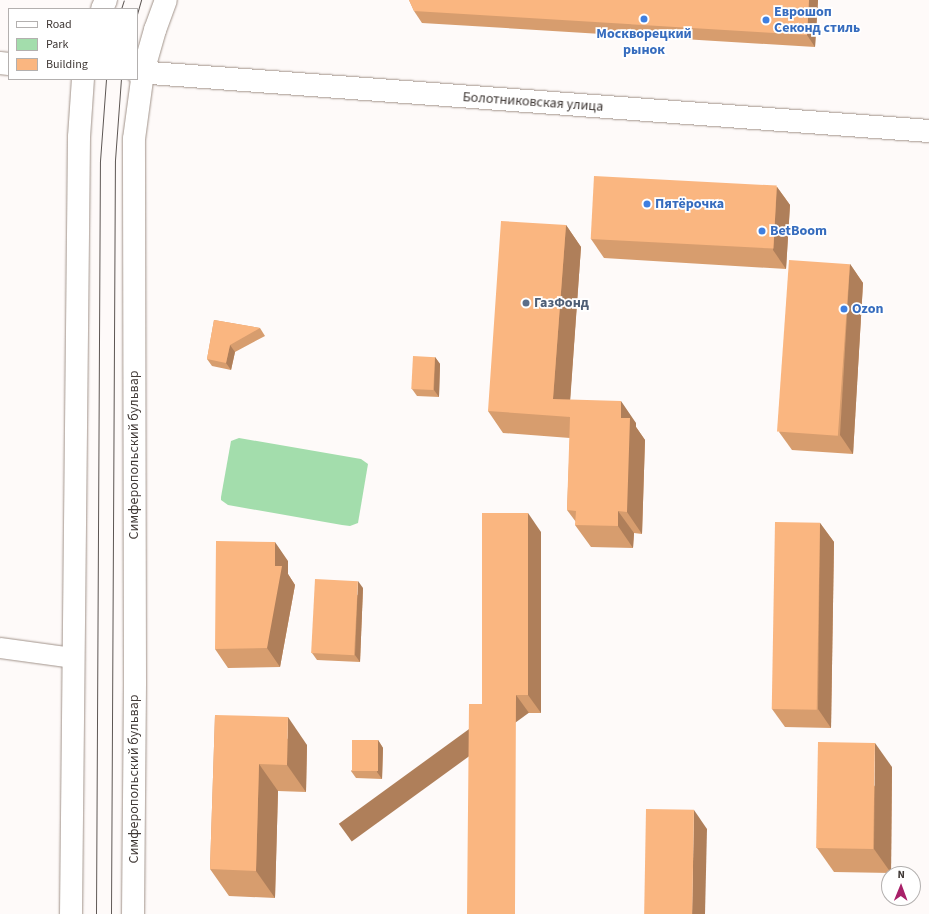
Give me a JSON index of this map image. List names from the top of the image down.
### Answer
{
  "streets": {
    "main road": ["Болотниковская улица", "Симферопольский бульвар"]
  },
  "crossings": [
    ["Болотниковская улица", "Симферопольский бульвар"]
  ],
  "places": [
    "Москворецкий рынок",
    "Еврошоп Секонд стиль",
    "Пятёрочка",
    "BetBoom",
    "ГазФонд",
    "Ozon"
  ],
  "legend": ["Road", "Park", "Building"],
  "north": "top"
}
